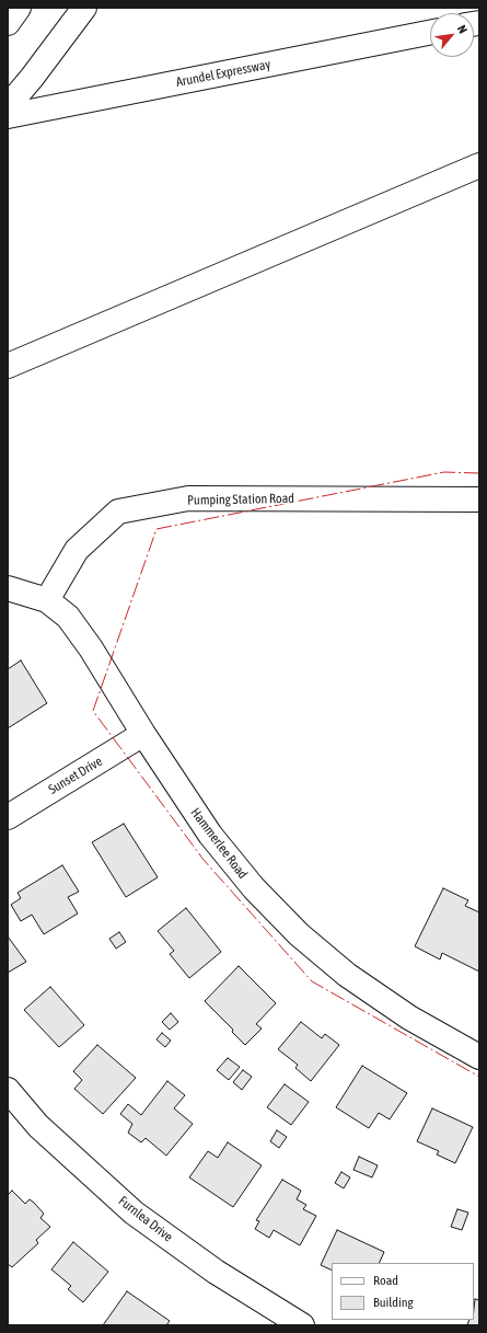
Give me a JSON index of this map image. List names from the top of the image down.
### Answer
{
  "streets": {
    "main road": [
      "Arundel Expressway",
      "Pumping Station Road",
      "Sunset Drive",
      "Hammerlee Road",
      "Furnlea Drive"
    ]
  },
  "crossings": [
    ["Pumping Station Road", "Hammerlee Road"],
    ["Sunset Drive", "Hammerlee Road"]
  ],
  "legend": ["Road", "Building"],
  "north": "top right"
}
